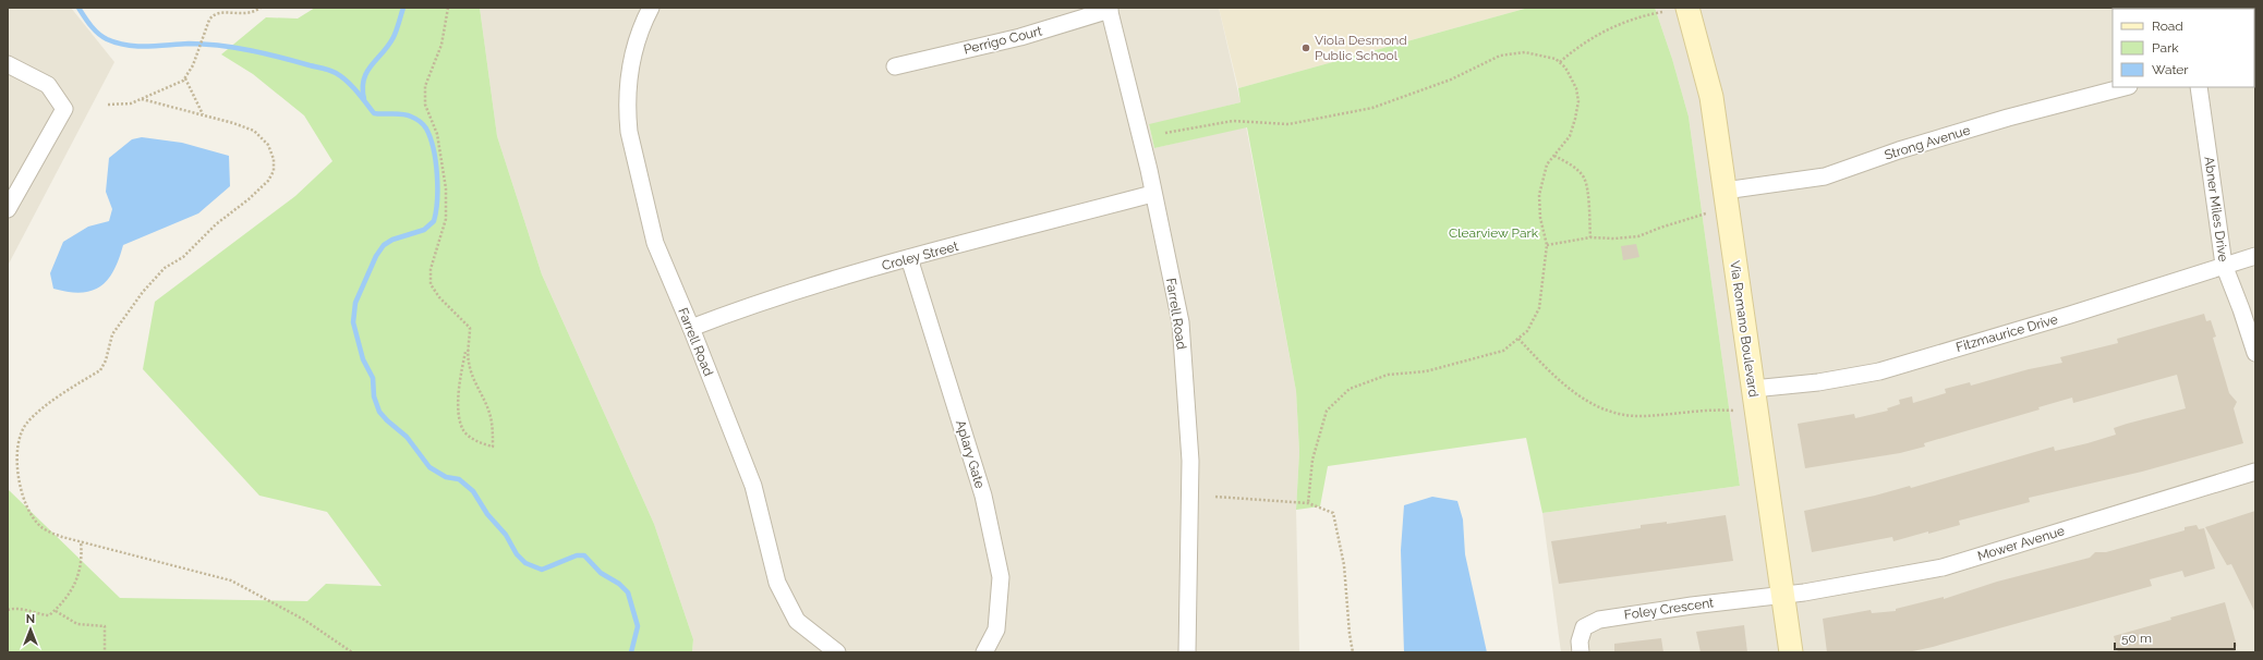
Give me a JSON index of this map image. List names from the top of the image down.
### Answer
{
  "streets": {
    "street": [
      "Perrigo Court",
      "Strong Avenue",
      "Abner Miles Drive",
      "Croley Street",
      "Farrell Road",
      "Via Romano Boulevard",
      "Fitzmaurice Drive",
      "Aplary Gate",
      "Mower Avenue",
      "Foley Crescent"
    ]
  },
  "crossings": [
    ["Perrigo Court", "Farrell Road"],
    ["Strong Avenue", "Via Romano Boulevard"],
    ["Abner Miles Drive", "Fitzmaurice Drive"],
    ["Croley Street", "Farrell Road"],
    ["Croley Street", "Aplary Gate"],
    ["Via Romano Boulevard", "Fitzmaurice Drive"],
    ["Via Romano Boulevard", "Mower Avenue"],
    ["Via Romano Boulevard", "Foley Crescent"],
    ["Mower Avenue", "Foley Crescent"]
  ],
  "parks": ["Clearview Park"],
  "places": ["Viola Desmond Public School"],
  "legend": ["Road", "Park", "Water"],
  "scale_bar": "50 m",
  "north": "top"
}
